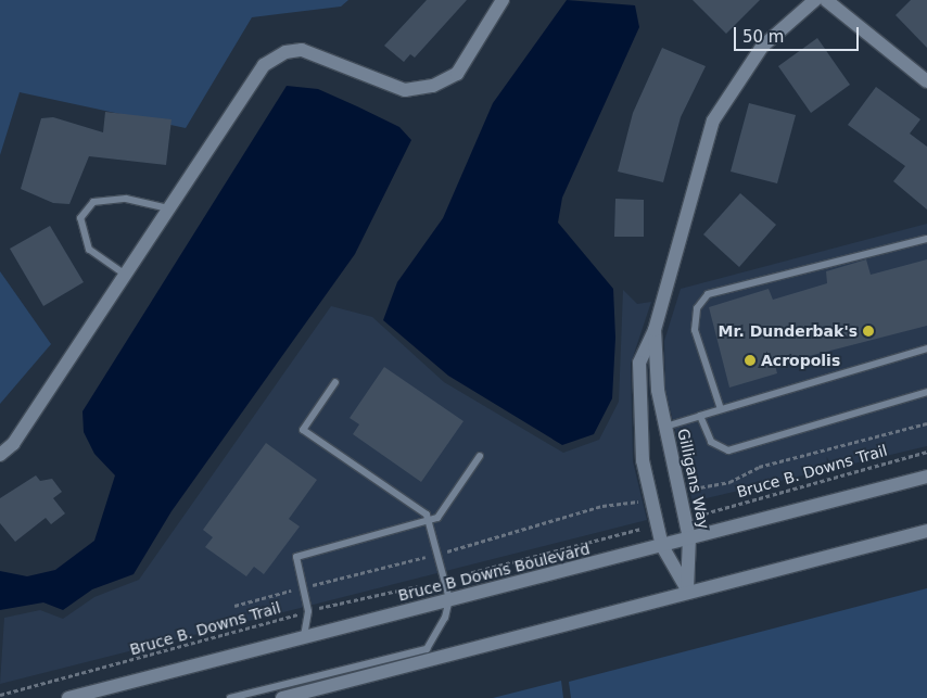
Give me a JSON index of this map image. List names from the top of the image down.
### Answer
{
  "streets": {
    "street": ["Gilligans Way", "Bruce B Downs Boulevard"],
    "path": ["Bruce B. Downs Trail"]
  },
  "crossings": [
    ["Gilligans Way", "Bruce B Downs Boulevard"]
  ],
  "places": ["Mr. Dunderbak's", "Acropolis"],
  "scale_bar": "50 m"
}
